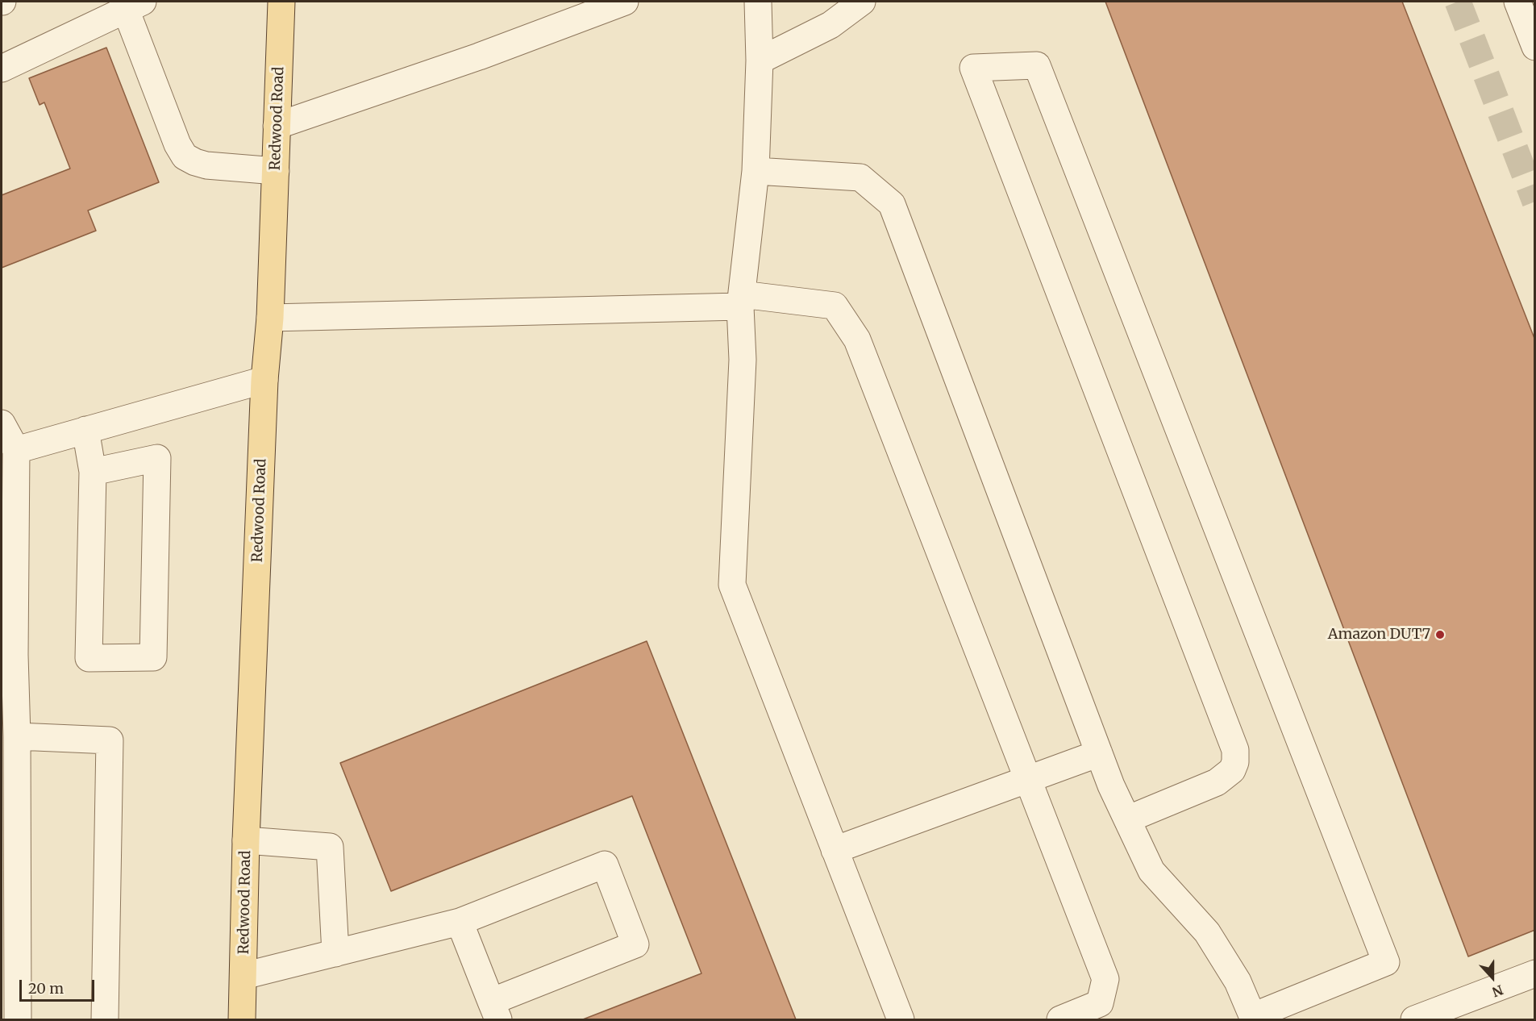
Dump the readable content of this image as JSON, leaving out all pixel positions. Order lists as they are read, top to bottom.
{
  "streets": {
    "main road": ["Redwood Road"]
  },
  "places": ["Amazon DUT7"],
  "scale_bar": "20 m",
  "north": "bottom"
}
